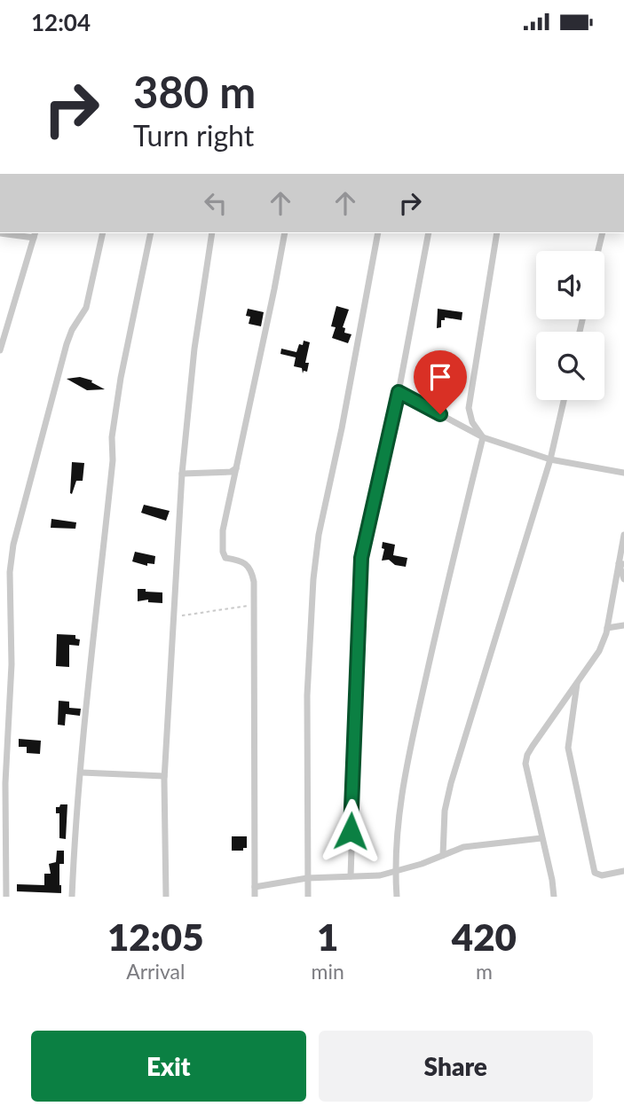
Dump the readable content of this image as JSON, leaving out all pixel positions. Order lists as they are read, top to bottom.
{
  "page": {
    "status": "12:04",
    "turn": ["380 m", "Turn right"],
    "eta": [
      "12:05",
      "Arrival",
      "1",
      "min",
      "420",
      "m"
    ],
    "buttons": ["Exit", "Share"]
  }
}
